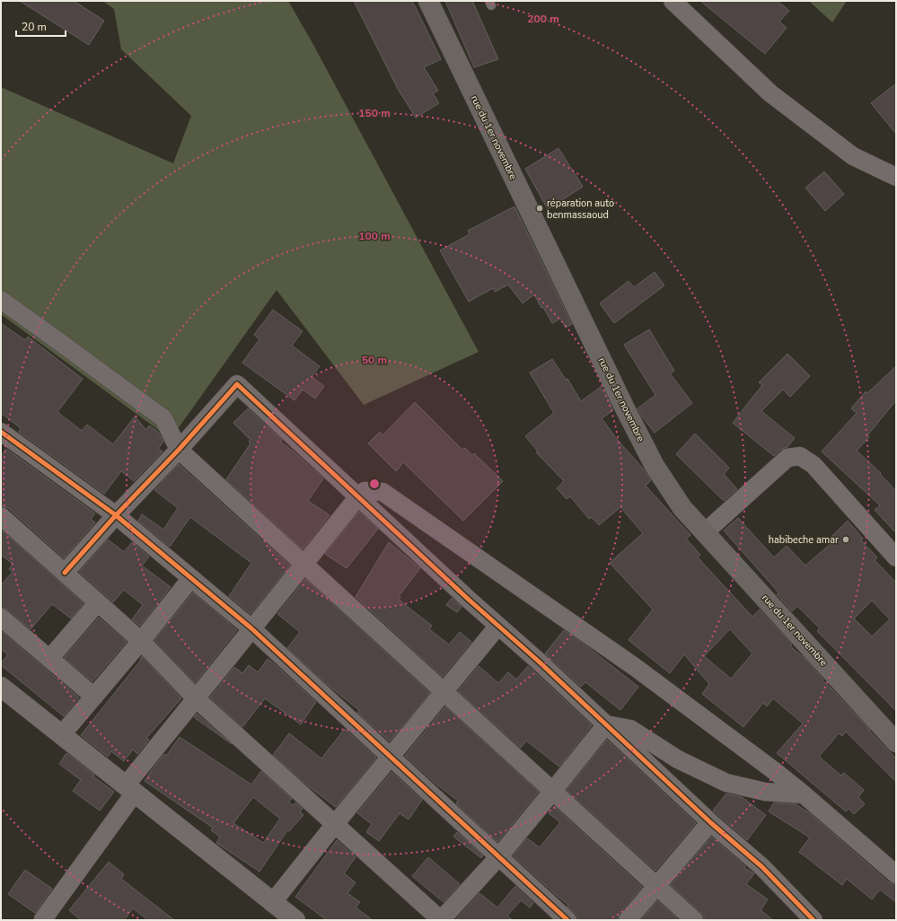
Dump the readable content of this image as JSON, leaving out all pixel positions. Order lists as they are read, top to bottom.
{
  "streets": {
    "main road": ["rue du 1er novembre"]
  },
  "places": ["réparation auto benmassaoud", "habibeche amar"],
  "scale_bar": "20 m",
  "rings": [
    "200 m",
    "150 m",
    "100 m",
    "50 m"
  ]
}
